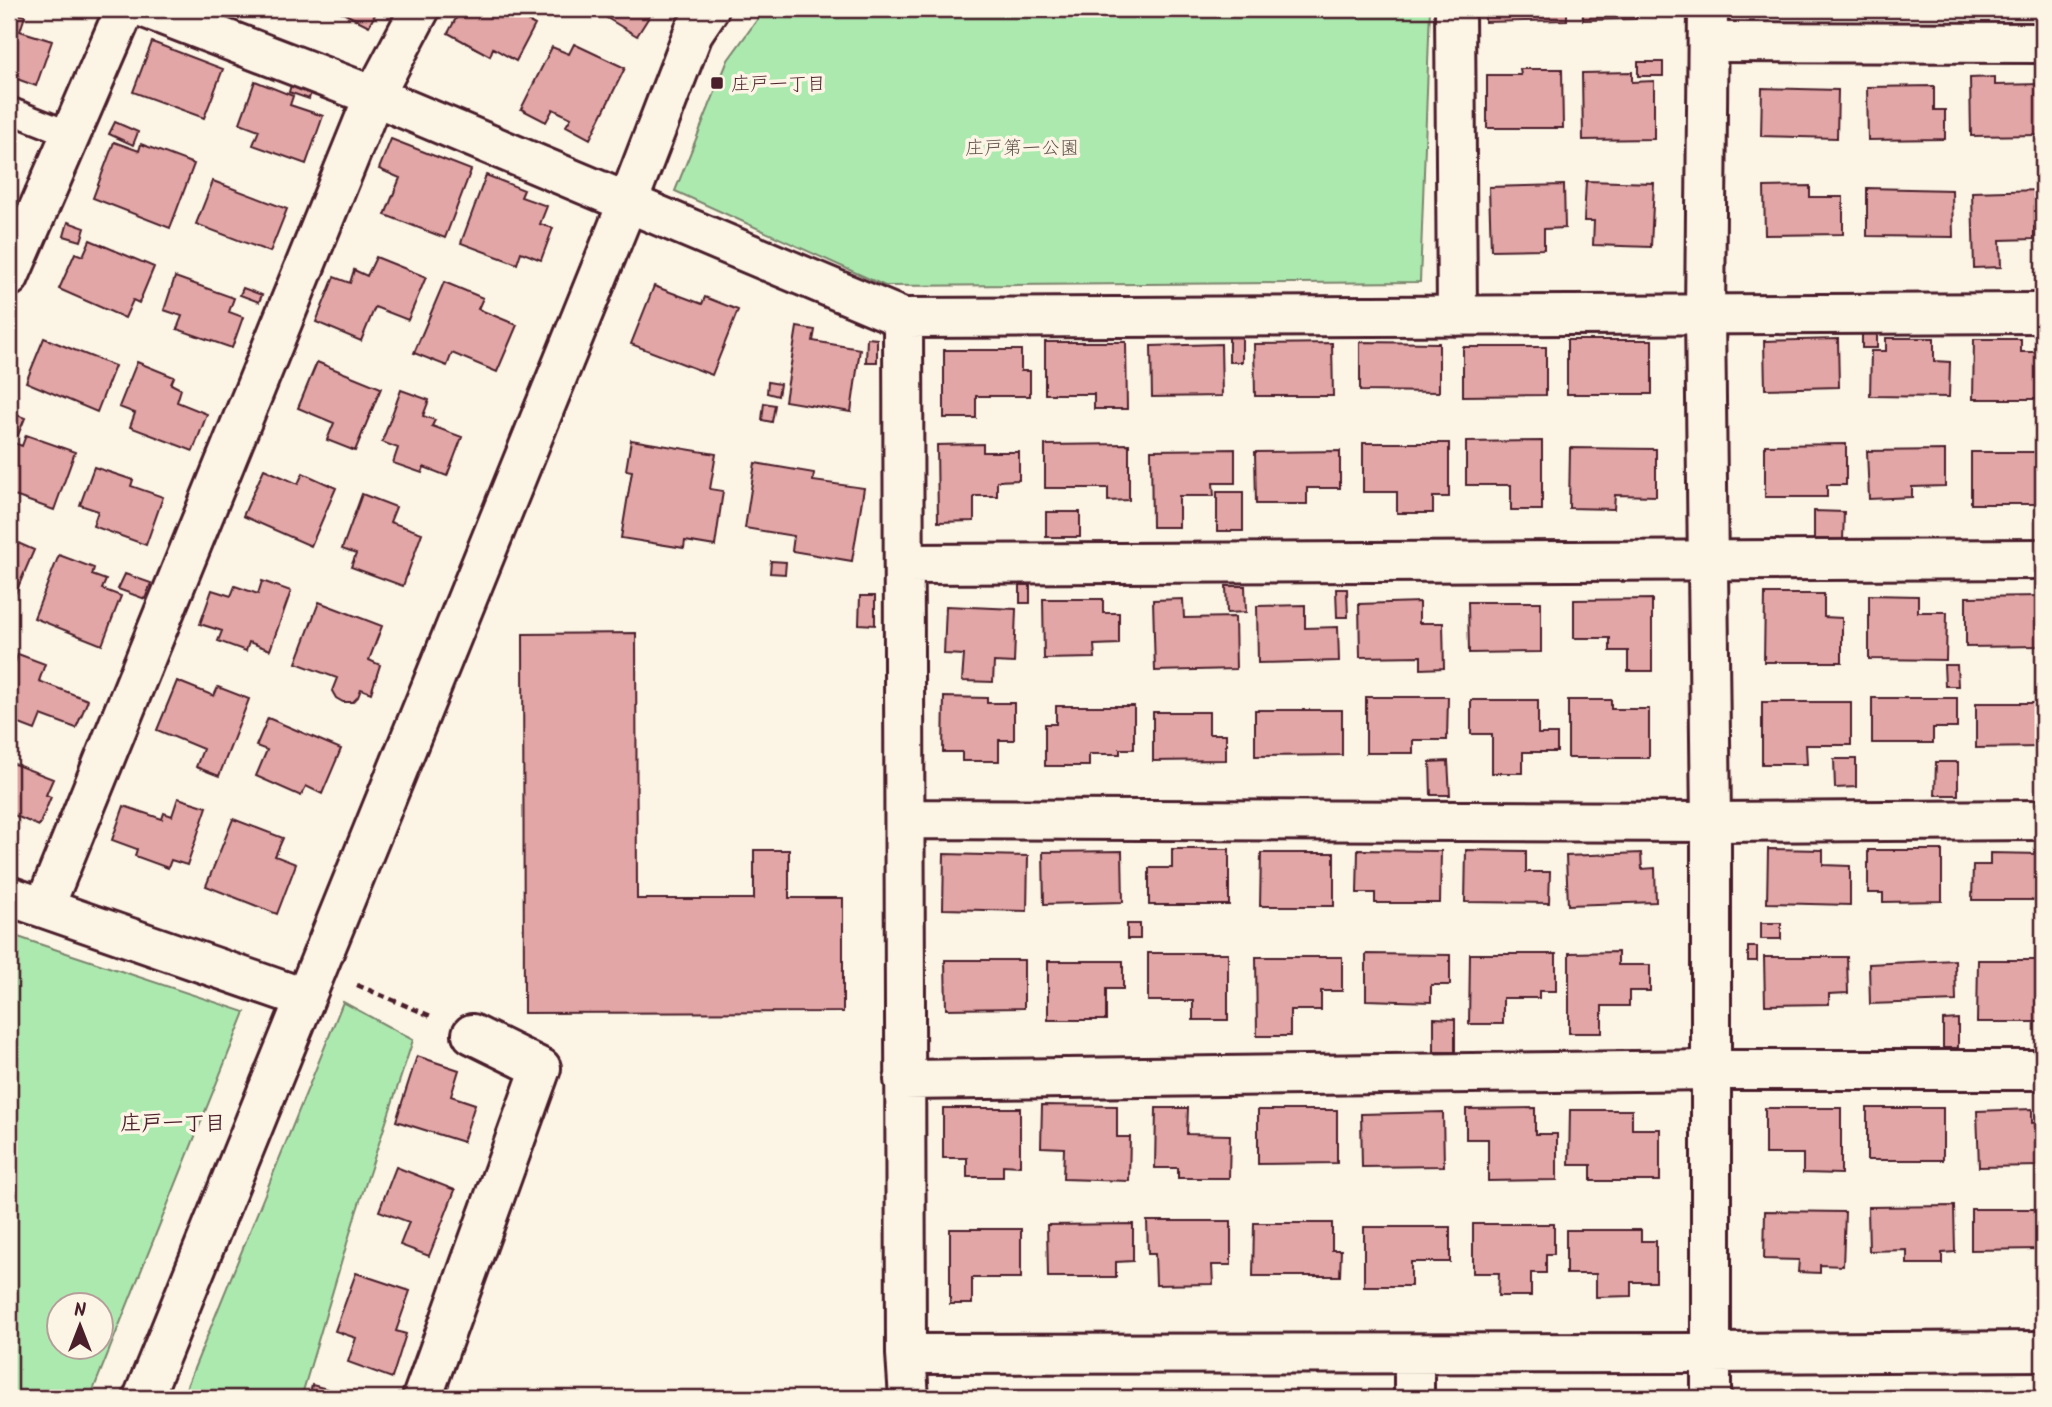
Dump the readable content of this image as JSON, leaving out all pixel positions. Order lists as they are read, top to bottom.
{
  "districts": ["庄戸一丁目"],
  "parks": ["庄戸第一公園"],
  "places": {
    "transit": ["庄戸一丁目"]
  },
  "north": "top"
}
